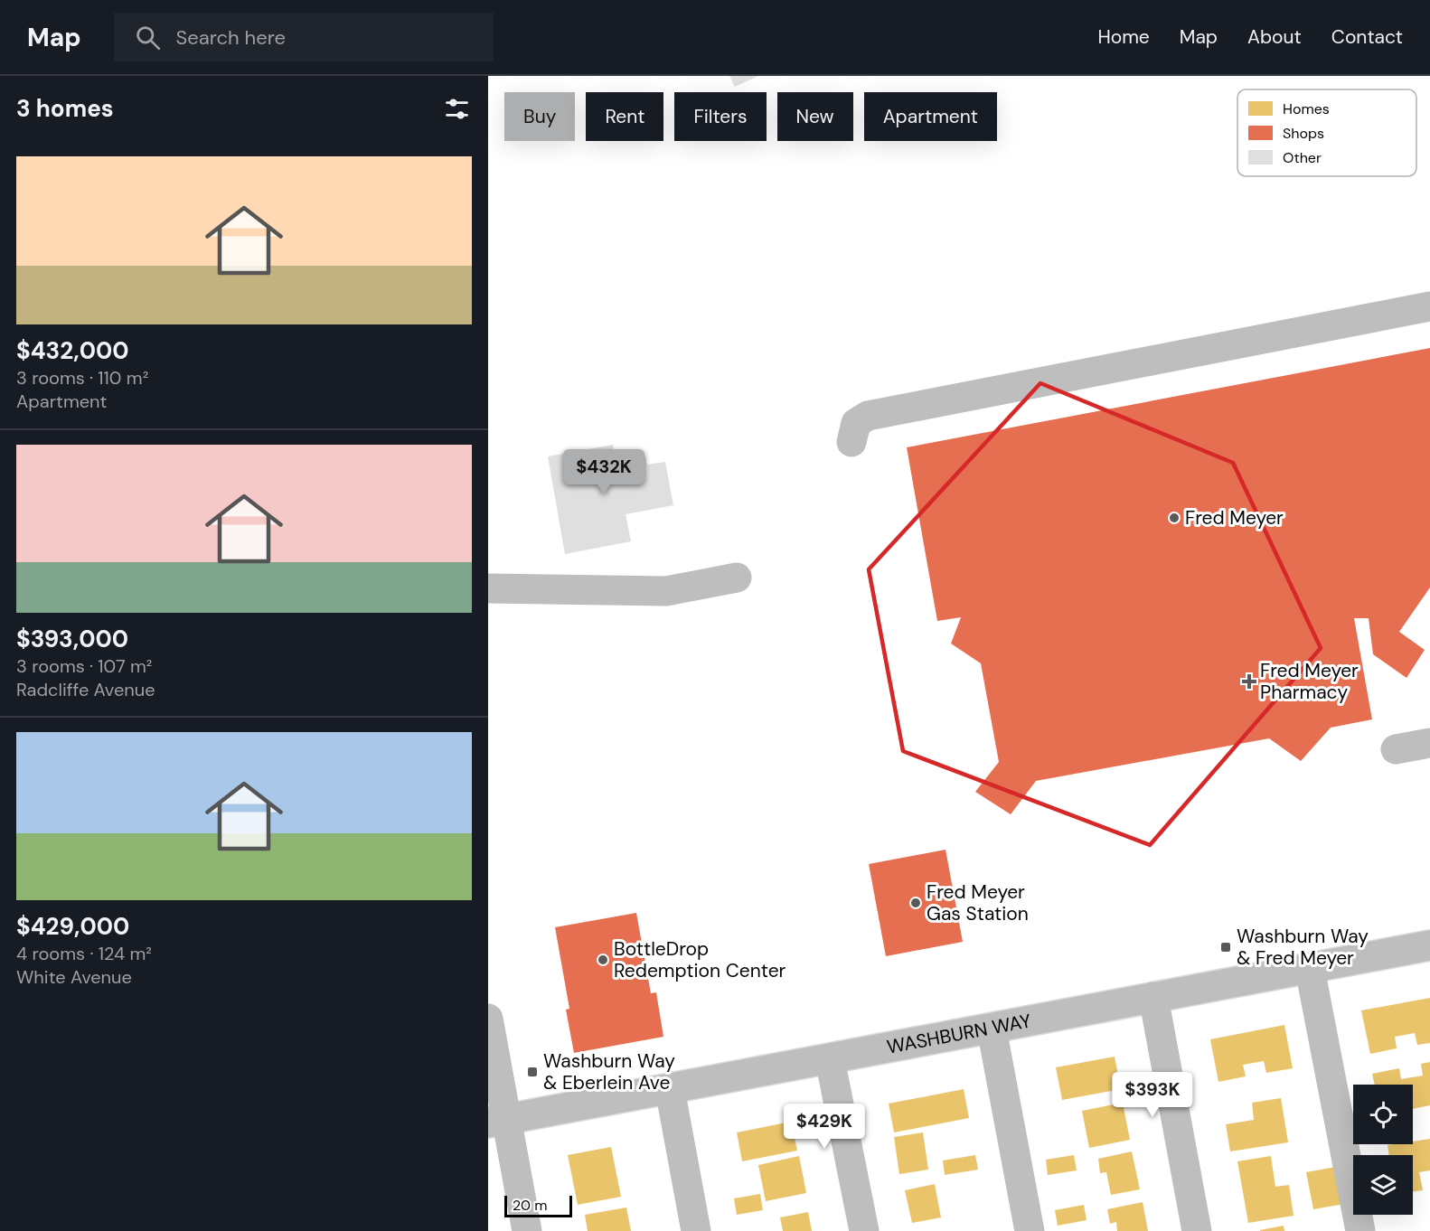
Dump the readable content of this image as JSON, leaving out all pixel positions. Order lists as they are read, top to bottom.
{
  "streets": {
    "main road": ["WASHBURN WAY"]
  },
  "places": {
    "other": ["Fred Meyer", "Fred Meyer Gas Station", "BottleDrop Redemption Center"],
    "health": ["Fred Meyer Pharmacy"],
    "transit": ["Washburn Way & Fred Meyer", "Washburn Way & Eberlein Ave"]
  },
  "legend": ["Homes", "Shops", "Other"],
  "scale_bar": "20 m",
  "page": {
    "header": "Map",
    "search": "Search here",
    "nav": [
      "Home",
      "Map",
      "About",
      "Contact"
    ],
    "heading": "3 homes",
    "chip": [
      "Buy",
      "Rent",
      "Filters",
      "New",
      "Apartment"
    ],
    "list": [
      {
        "name": "$432,000",
        "note": "3 rooms · 110 m² · Apartment"
      },
      {
        "name": "$393,000",
        "note": "3 rooms · 107 m² · Radcliffe Avenue"
      },
      {
        "name": "$429,000",
        "note": "4 rooms · 124 m² · White Avenue"
      }
    ],
    "price": ["$432K", "$393K", "$429K"],
    "scale": "20 m"
  }
}
